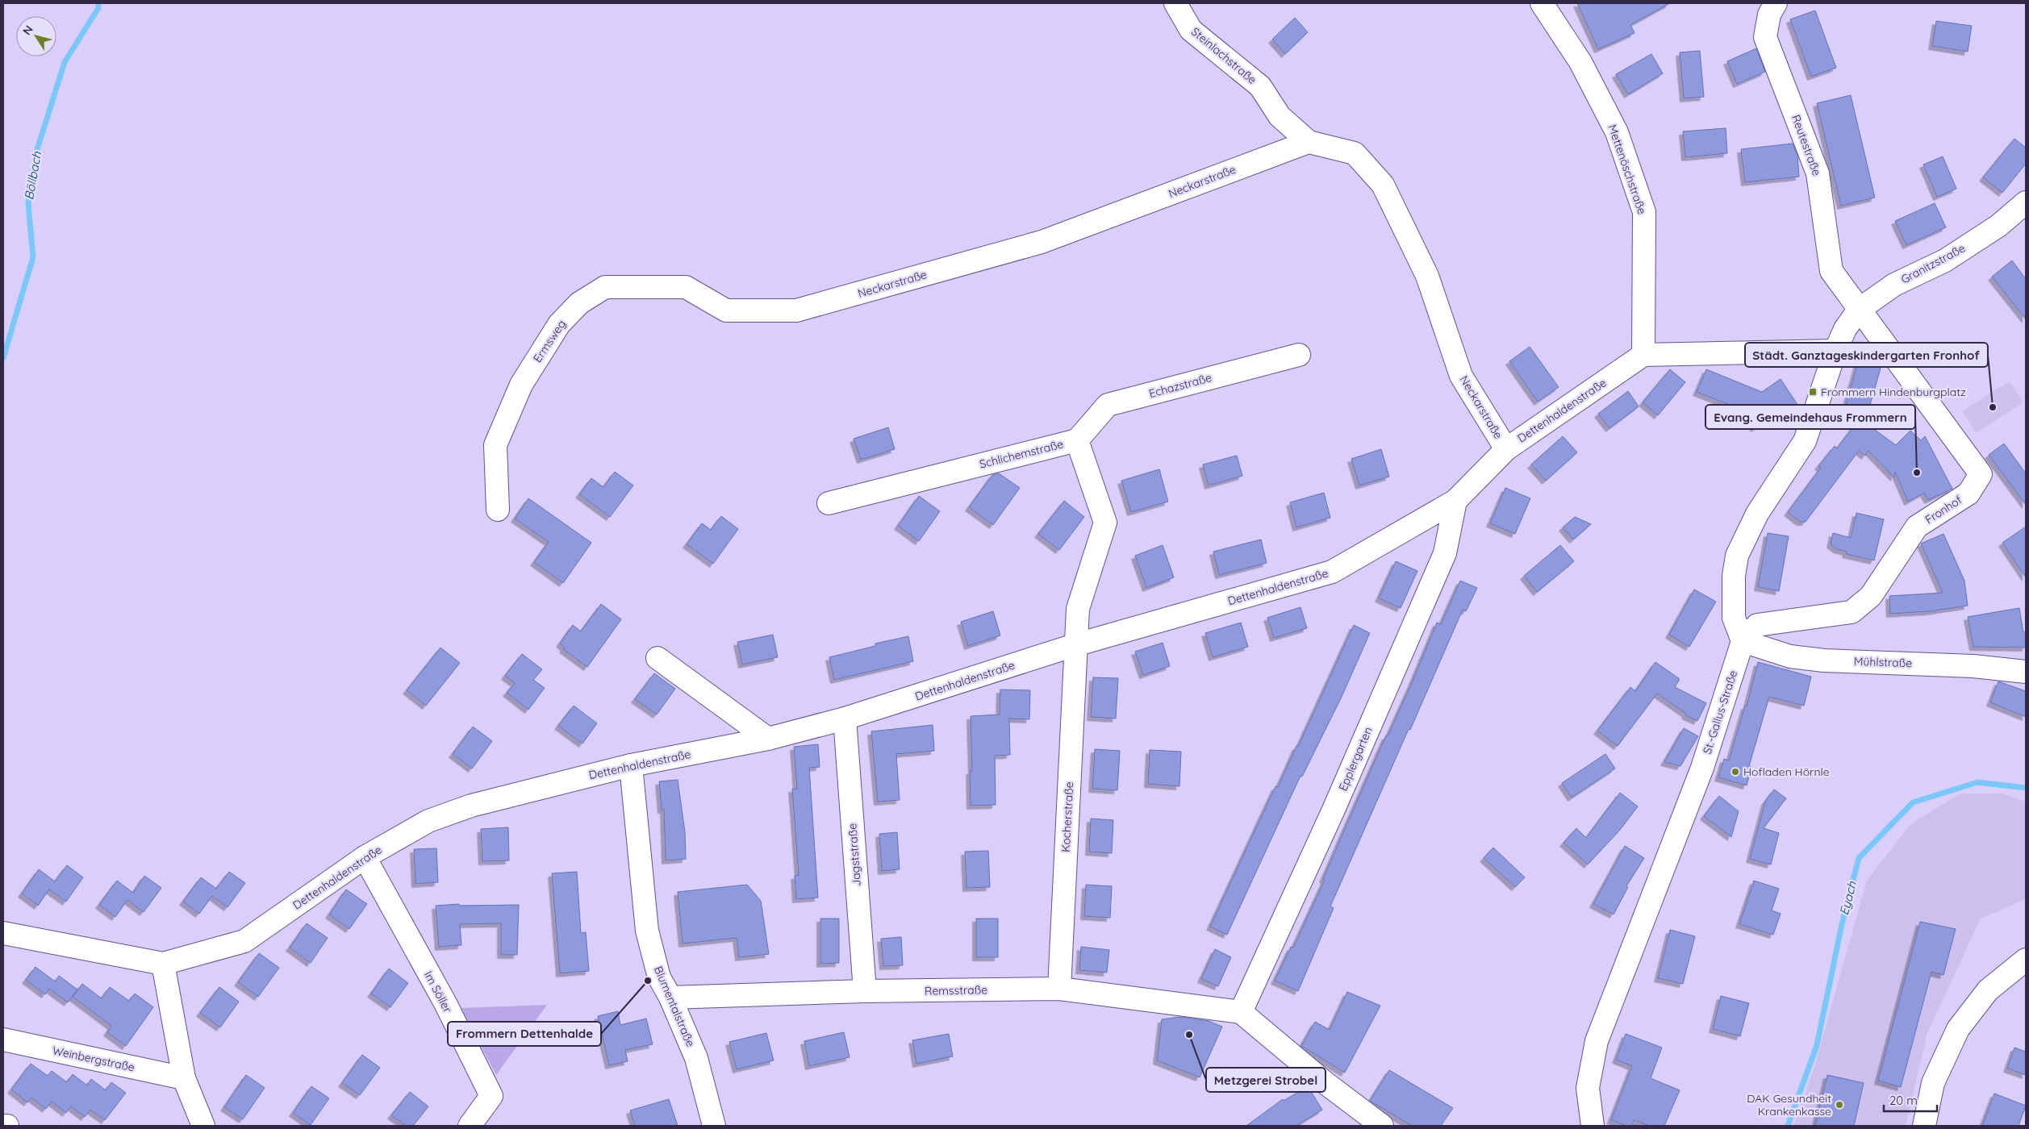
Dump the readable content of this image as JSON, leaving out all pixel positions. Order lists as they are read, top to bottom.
{
  "streets": {
    "street": [
      "Steinlachstraße",
      "Reutestraße",
      "Mettenöschstraße",
      "Neckarstraße",
      "Granitzstraße",
      "Ermsweg",
      "Echazstraße",
      "Dettenhaldenstraße",
      "Schlichemstraße",
      "Fronhof",
      "Mühlstraße",
      "St.-Gallus-Straße",
      "Epplergarten",
      "Kocherstraße",
      "Jagststraße",
      "Remsstraße",
      "Im Söller",
      "Blumentalstraße",
      "Weinbergstraße"
    ]
  },
  "crossings": [
    ["Steinlachstraße", "Neckarstraße"],
    ["Reutestraße", "Granitzstraße"],
    ["Reutestraße", "Fronhof"],
    ["Mettenöschstraße", "Dettenhaldenstraße"],
    ["Neckarstraße", "Ermsweg"],
    ["Neckarstraße", "Dettenhaldenstraße"],
    ["Granitzstraße", "Fronhof"],
    ["Echazstraße", "Schlichemstraße"],
    ["Dettenhaldenstraße", "Schlichemstraße"],
    ["Dettenhaldenstraße", "Epplergarten"],
    ["Dettenhaldenstraße", "Kocherstraße"],
    ["Dettenhaldenstraße", "Jagststraße"],
    ["Dettenhaldenstraße", "Im Söller"],
    ["Dettenhaldenstraße", "Blumentalstraße"],
    ["Schlichemstraße", "Kocherstraße"],
    ["Fronhof", "Mühlstraße"],
    ["Fronhof", "St.-Gallus-Straße"],
    ["Mühlstraße", "St.-Gallus-Straße"],
    ["Epplergarten", "Remsstraße"],
    ["Kocherstraße", "Remsstraße"],
    ["Jagststraße", "Remsstraße"],
    ["Remsstraße", "Blumentalstraße"]
  ],
  "water": ["Böllbach", "Eyach"],
  "places": {
    "transit": ["Frommern Hindenburgplatz"],
    "other": [
      "Städt. Ganztageskindergarten Fronhof",
      "Evang. Gemeindehaus Frommern",
      "Hofladen Hörnle",
      "Frommern Dettenhalde",
      "Metzgerei Strobel",
      "DAK Gesundheit Krankenkasse"
    ]
  },
  "scale_bar": "20 m",
  "north": "top left"
}
